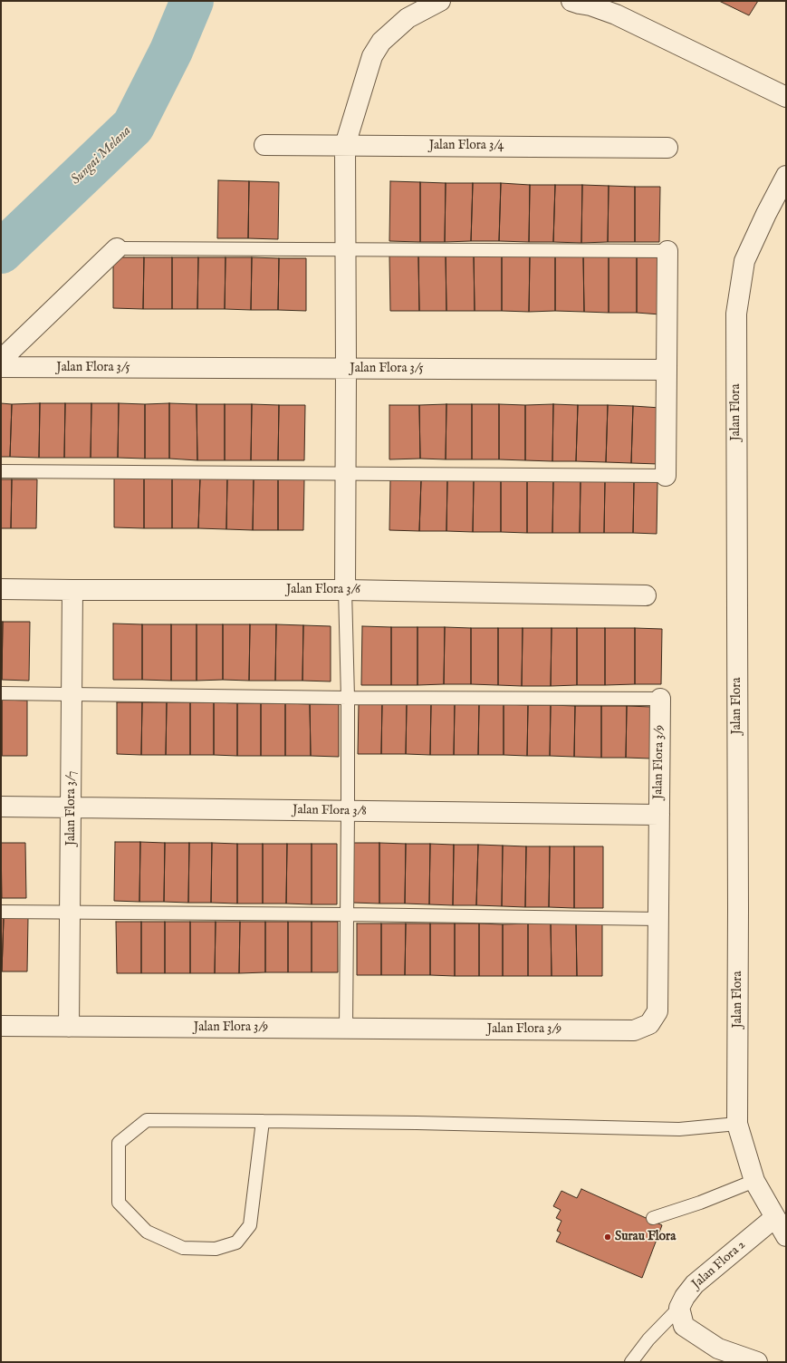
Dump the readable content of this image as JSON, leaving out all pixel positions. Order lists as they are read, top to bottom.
{
  "streets": {
    "street": [
      "Jalan Flora 3/4",
      "Jalan Flora 3/5",
      "Jalan Flora",
      "Jalan Flora 3/6",
      "Jalan Flora 3/9",
      "Jalan Flora 3/7",
      "Jalan Flora 3/8",
      "Jalan Flora 2"
    ]
  },
  "crossings": [
    ["Jalan Flora", "Jalan Flora 2"],
    ["Jalan Flora 3/6", "Jalan Flora 3/7"],
    ["Jalan Flora 3/9", "Jalan Flora 3/7"],
    ["Jalan Flora 3/9", "Jalan Flora 3/8"],
    ["Jalan Flora 3/7", "Jalan Flora 3/8"]
  ],
  "water": ["Sungai Melana"],
  "places": ["Surau Flora"]
}
